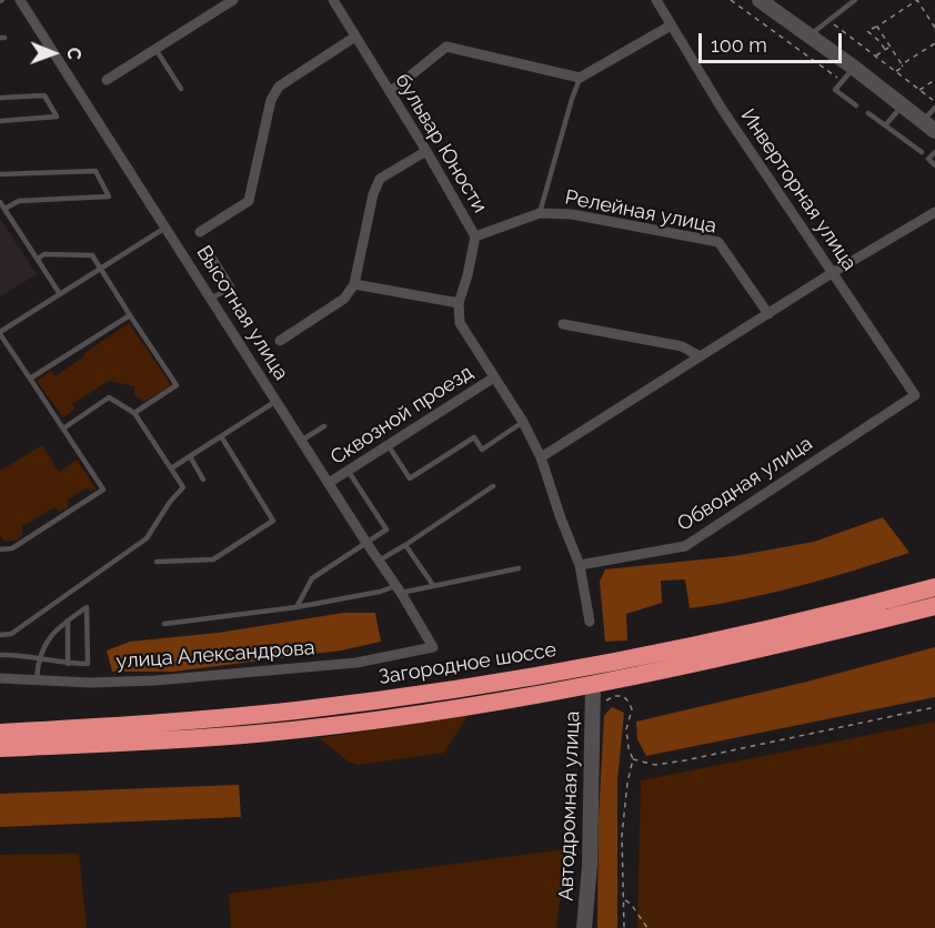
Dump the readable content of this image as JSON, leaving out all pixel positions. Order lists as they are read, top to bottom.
{
  "streets": {
    "highway": ["Загородное шоссе"],
    "street": [
      "бульвар Юности",
      "Инверторная улица",
      "Релейная улица",
      "Высотная улица",
      "Сквозной проезд",
      "Обводная улица",
      "улица Александрова",
      "Автодромная улица"
    ]
  },
  "crossings": [
    ["бульвар Юности", "Релейная улица"],
    ["Инверторная улица", "Обводная улица"],
    ["Высотная улица", "Сквозной проезд"],
    ["Высотная улица", "улица Александрова"],
    ["Загородное шоссе", "Автодромная улица"]
  ],
  "scale_bar": "100 m",
  "north": "right"
}
